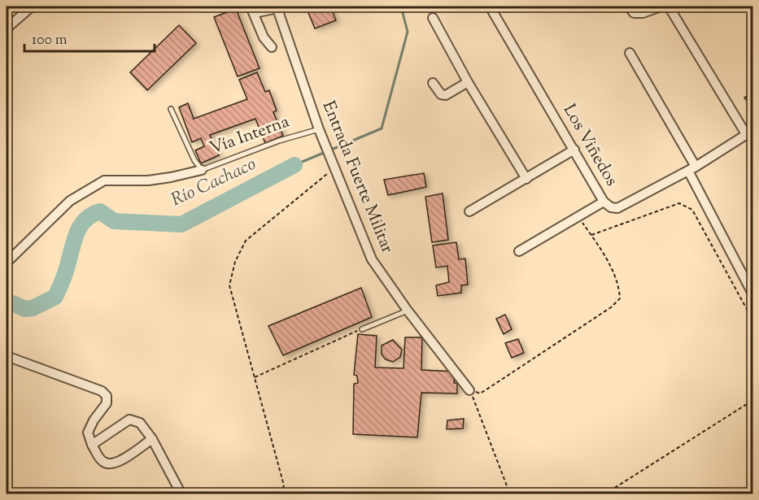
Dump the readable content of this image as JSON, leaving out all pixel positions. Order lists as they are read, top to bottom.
{
  "streets": {
    "street": ["Los Viñedos", "Entrada Fuerte Militar"],
    "lane": ["Vía Interna"]
  },
  "crossings": [
    ["Vía Interna", "Entrada Fuerte Militar"]
  ],
  "water": ["Río Cachaco"],
  "scale_bar": "100 m"
}
